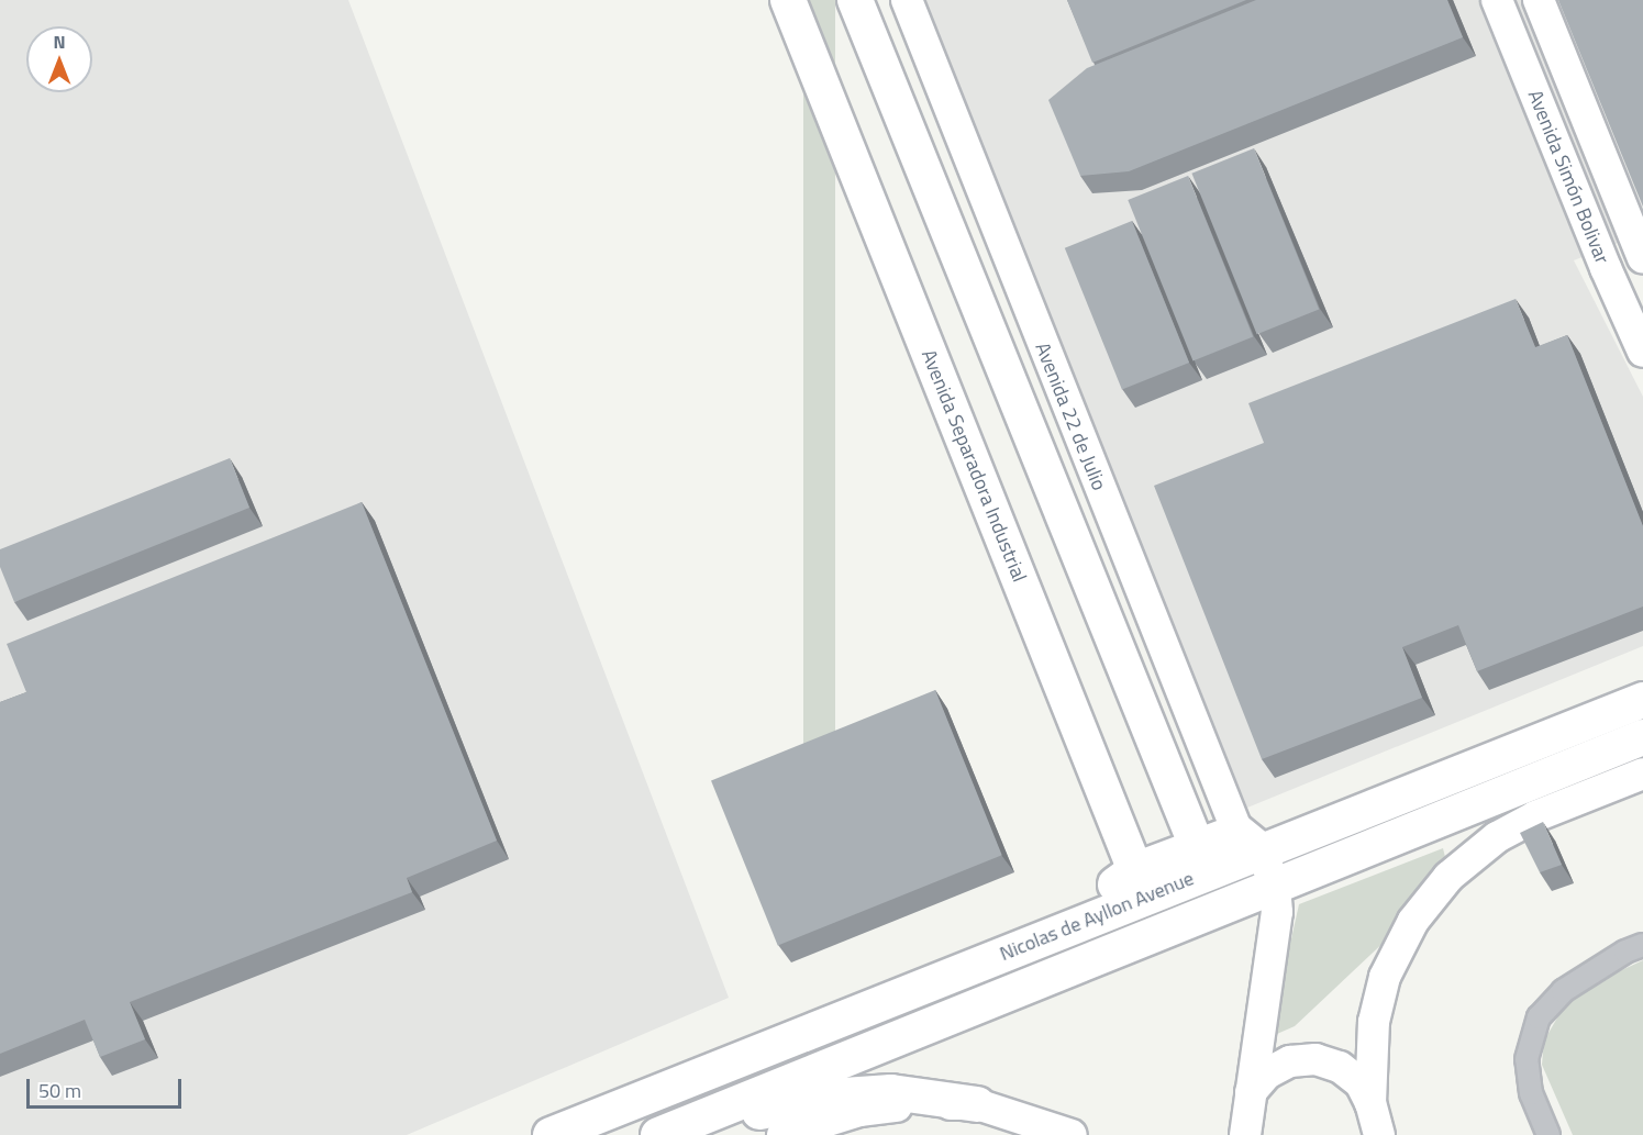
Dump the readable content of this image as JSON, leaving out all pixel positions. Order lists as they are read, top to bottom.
{
  "streets": {
    "main road": ["Avenida Separadora Industrial", "Nicolas de Ayllon Avenue"],
    "street": ["Avenida Simón Bolivar", "Avenida 22 de Julio"]
  },
  "crossings": [
    ["Avenida 22 de Julio", "Nicolas de Ayllon Avenue"]
  ],
  "scale_bar": "50 m",
  "north": "top"
}
